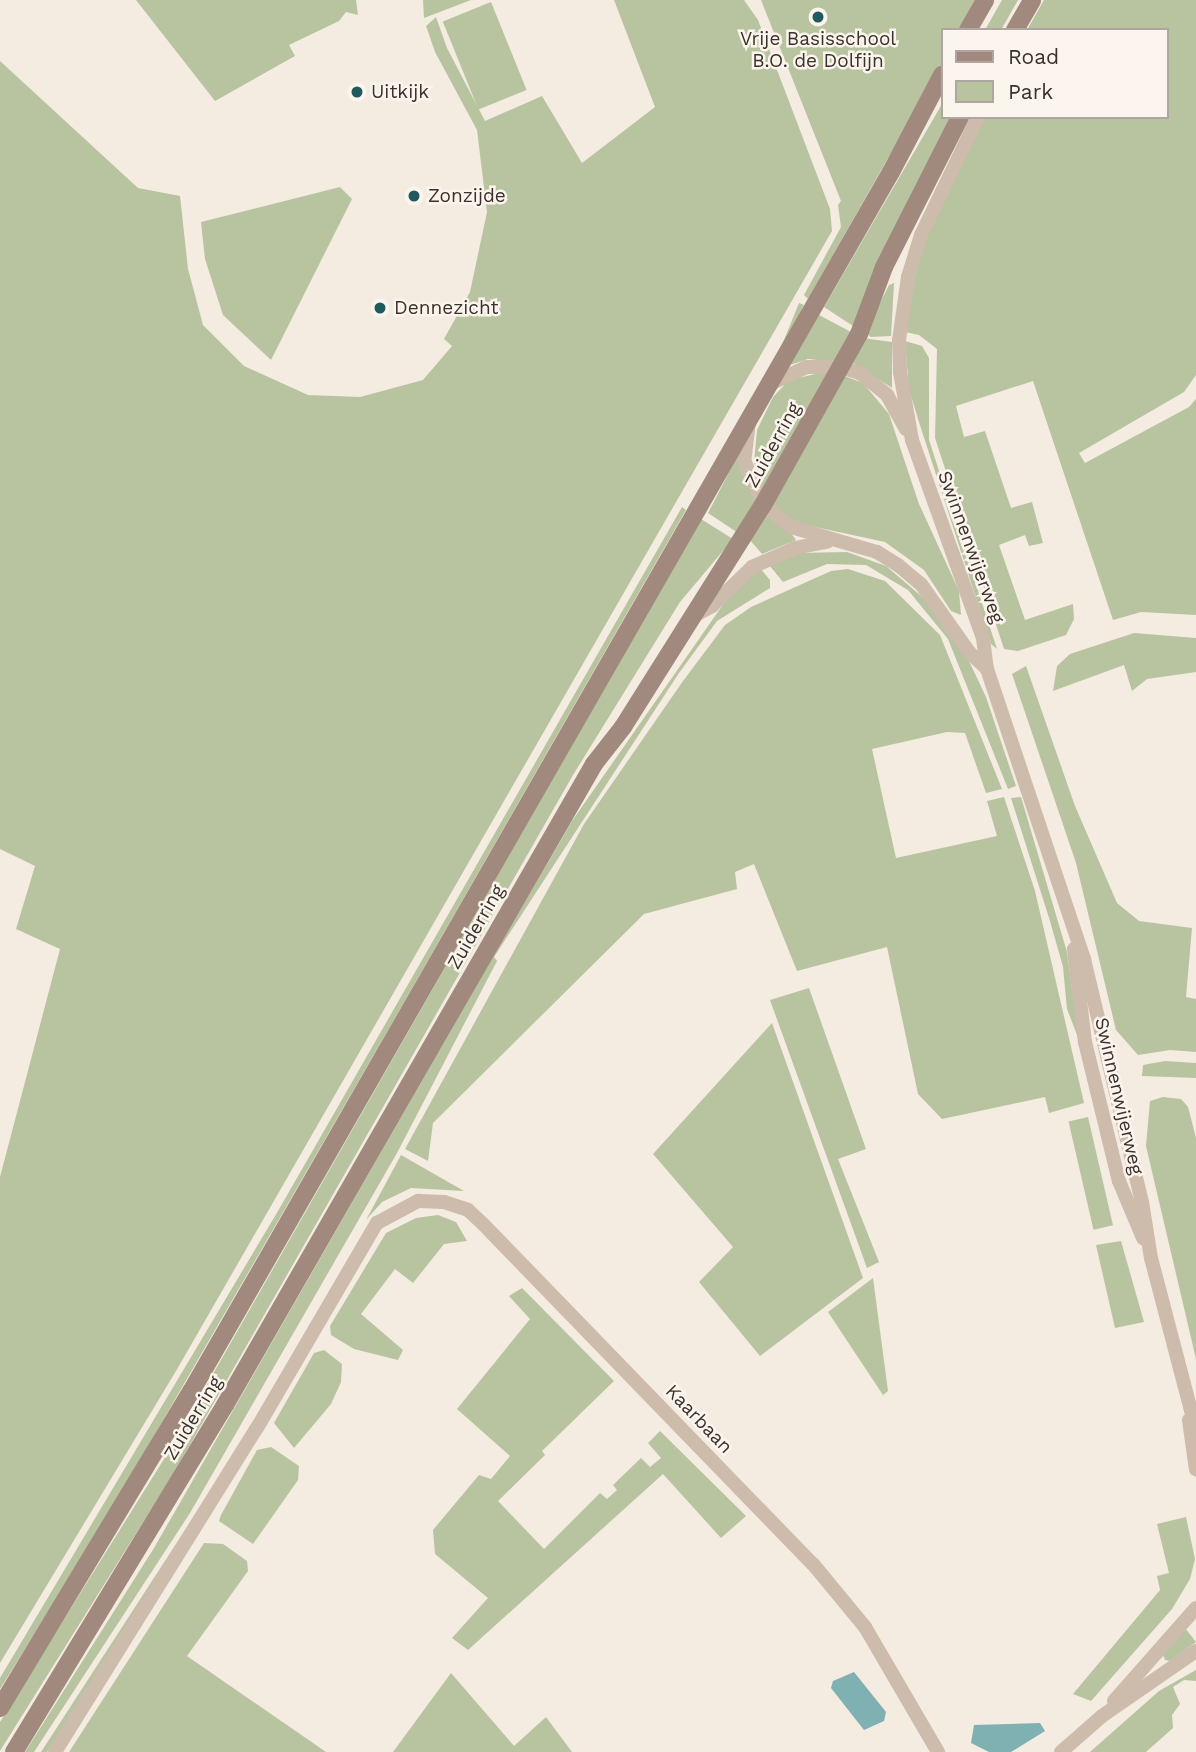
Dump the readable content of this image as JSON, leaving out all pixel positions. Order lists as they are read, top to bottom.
{
  "streets": {
    "main road": ["Zuiderring"],
    "street": ["Swinnenwijerweg", "Kaarbaan"]
  },
  "crossings": [
    ["Zuiderring", "Swinnenwijerweg"]
  ],
  "places": [
    "Vrije Basisschool B.O. de Dolfijn",
    "Uitkijk",
    "Zonzijde",
    "Dennezicht"
  ],
  "legend": ["Road", "Park"]
}
